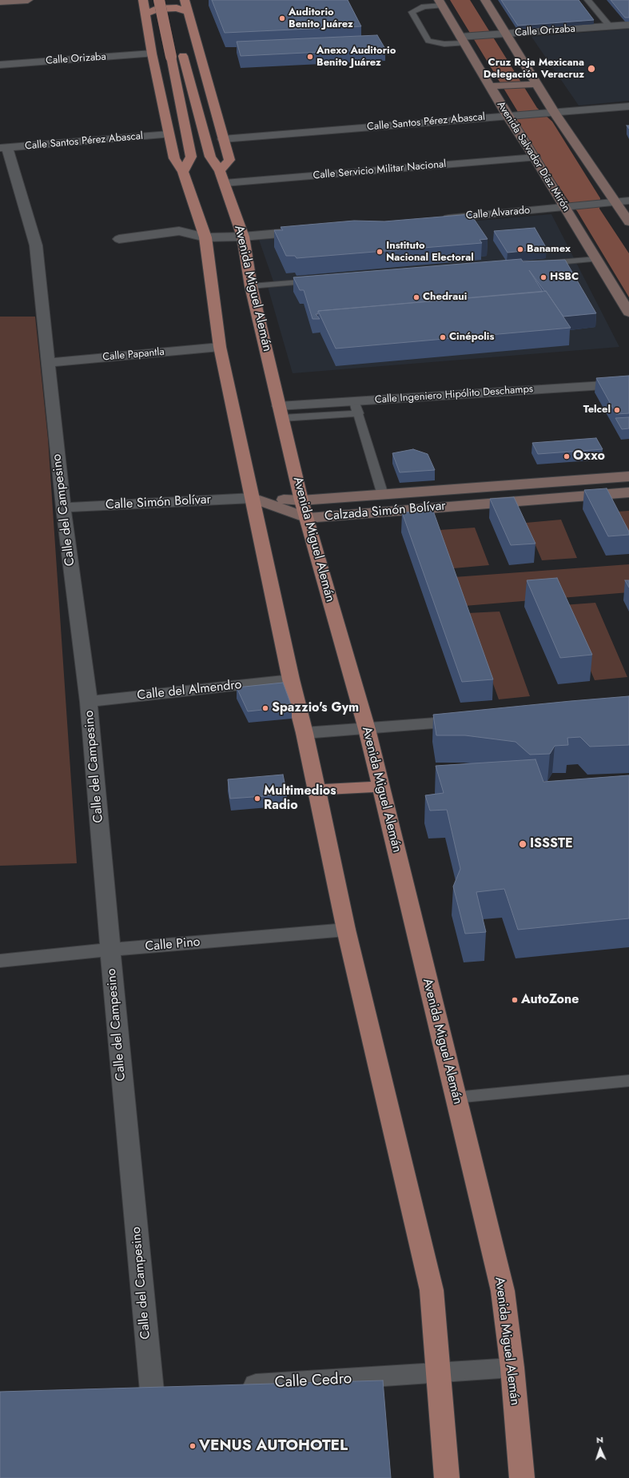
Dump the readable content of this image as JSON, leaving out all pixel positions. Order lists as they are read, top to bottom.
{
  "streets": {
    "main road": ["Avenida Salvador Díaz Mirón", "Avenida Miguel Alemán", "Calzada Simón Bolívar"],
    "street": [
      "Calle Orizaba",
      "Calle Santos Pérez Abascal",
      "Calle Servicio Militar Nacional",
      "Calle Alvarado",
      "Calle Papantla",
      "Calle Ingeniero Hipólito Deschamps",
      "Calle Simón Bolívar",
      "Calle del Campesino",
      "Calle del Almendro",
      "Calle Pino",
      "Calle Cedro"
    ]
  },
  "crossings": [
    ["Calle Orizaba", "Avenida Salvador Díaz Mirón"],
    ["Calle Santos Pérez Abascal", "Avenida Salvador Díaz Mirón"],
    ["Calle Santos Pérez Abascal", "Calle del Campesino"],
    ["Avenida Salvador Díaz Mirón", "Calle Servicio Militar Nacional"],
    ["Avenida Salvador Díaz Mirón", "Calle Alvarado"],
    ["Calle Servicio Militar Nacional", "Avenida Miguel Alemán"],
    ["Avenida Miguel Alemán", "Calle Ingeniero Hipólito Deschamps"],
    ["Avenida Miguel Alemán", "Calzada Simón Bolívar"],
    ["Avenida Miguel Alemán", "Calle Cedro"],
    ["Calle Papantla", "Calle del Campesino"],
    ["Calle Simón Bolívar", "Calle del Campesino"],
    ["Calle Simón Bolívar", "Calzada Simón Bolívar"],
    ["Calle del Campesino", "Calle del Almendro"],
    ["Calle del Campesino", "Calle Pino"]
  ],
  "places": [
    "Auditorio Benito Juárez",
    "Anexo Auditorio Benito Juárez",
    "Cruz Roja Mexicana Delegación Veracruz",
    "Banamex",
    "Instituto Nacional Electoral",
    "HSBC",
    "Chedraui",
    "Cinépolis",
    "Telcel",
    "Oxxo",
    "Spazzio's Gym",
    "Multimedios Radio",
    "ISSSTE",
    "AutoZone",
    "VENUS AUTOHOTEL"
  ],
  "north": "top"
}
